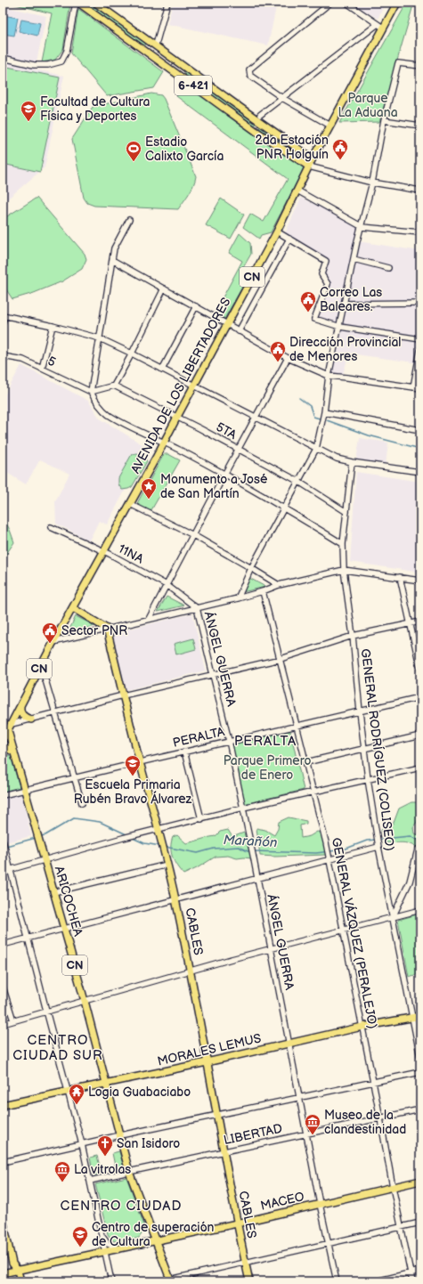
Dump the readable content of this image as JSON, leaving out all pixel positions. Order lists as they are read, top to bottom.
{
  "streets": {
    "main road": [
      "6-421",
      "CN",
      "AVENIDA DE LOS LIBERTADORES",
      "ARICOCHEA",
      "CABLES",
      "MORALES LEMUS",
      "MACEO"
    ],
    "street": [
      "5",
      "5TA",
      "11NA",
      "ÁNGEL GUERRA",
      "PERALTA",
      "GENERAL RODRÍGUEZ (COLISEO)",
      "GENERAL VÁZQUEZ (PERALEJO)",
      "LIBERTAD"
    ]
  },
  "crossings": [
    ["6-421", "AVENIDA DE LOS LIBERTADORES"],
    ["AVENIDA DE LOS LIBERTADORES", "5TA"],
    ["AVENIDA DE LOS LIBERTADORES", "11NA"],
    ["AVENIDA DE LOS LIBERTADORES", "ARICOCHEA"],
    ["5TA", "GENERAL RODRÍGUEZ (COLISEO)"],
    ["11NA", "ÁNGEL GUERRA"],
    ["ÁNGEL GUERRA", "PERALTA"],
    ["ÁNGEL GUERRA", "MORALES LEMUS"],
    ["ÁNGEL GUERRA", "LIBERTAD"],
    ["ÁNGEL GUERRA", "MACEO"],
    ["PERALTA", "GENERAL RODRÍGUEZ (COLISEO)"],
    ["PERALTA", "ARICOCHEA"],
    ["PERALTA", "CABLES"],
    ["PERALTA", "GENERAL VÁZQUEZ (PERALEJO)"],
    ["GENERAL RODRÍGUEZ (COLISEO)", "MORALES LEMUS"],
    ["ARICOCHEA", "MORALES LEMUS"],
    ["ARICOCHEA", "LIBERTAD"],
    ["ARICOCHEA", "MACEO"],
    ["CABLES", "MORALES LEMUS"],
    ["CABLES", "LIBERTAD"],
    ["CABLES", "MACEO"],
    ["GENERAL VÁZQUEZ (PERALEJO)", "MORALES LEMUS"],
    ["GENERAL VÁZQUEZ (PERALEJO)", "LIBERTAD"],
    ["GENERAL VÁZQUEZ (PERALEJO)", "MACEO"]
  ],
  "districts": ["PERALTA", "CENTRO CIUDAD SUR", "CENTRO CIUDAD"],
  "water": ["Marañón"],
  "parks": ["Parque La Aduana", "Parque Primero de Enero"],
  "places": {
    "school or university": ["Facultad de Cultura Física y Deportes", "Escuela Primaria Rubén Bravo Álvarez", "Centro de superación de Cultura"],
    "public building": [
      "2da Estación PNR Holguín",
      "Correo Las Baleares.",
      "Dirección Provincial de Menores",
      "Sector PNR"
    ],
    "sports": ["Estadio Calixto García"],
    "place": ["Monumento a José de San Martín"],
    "temple": ["Logia Guabaciabo"],
    "museum": ["Museo de la clandestinidad", "La vitrolas"],
    "church": ["San Isidoro"]
  }
}
